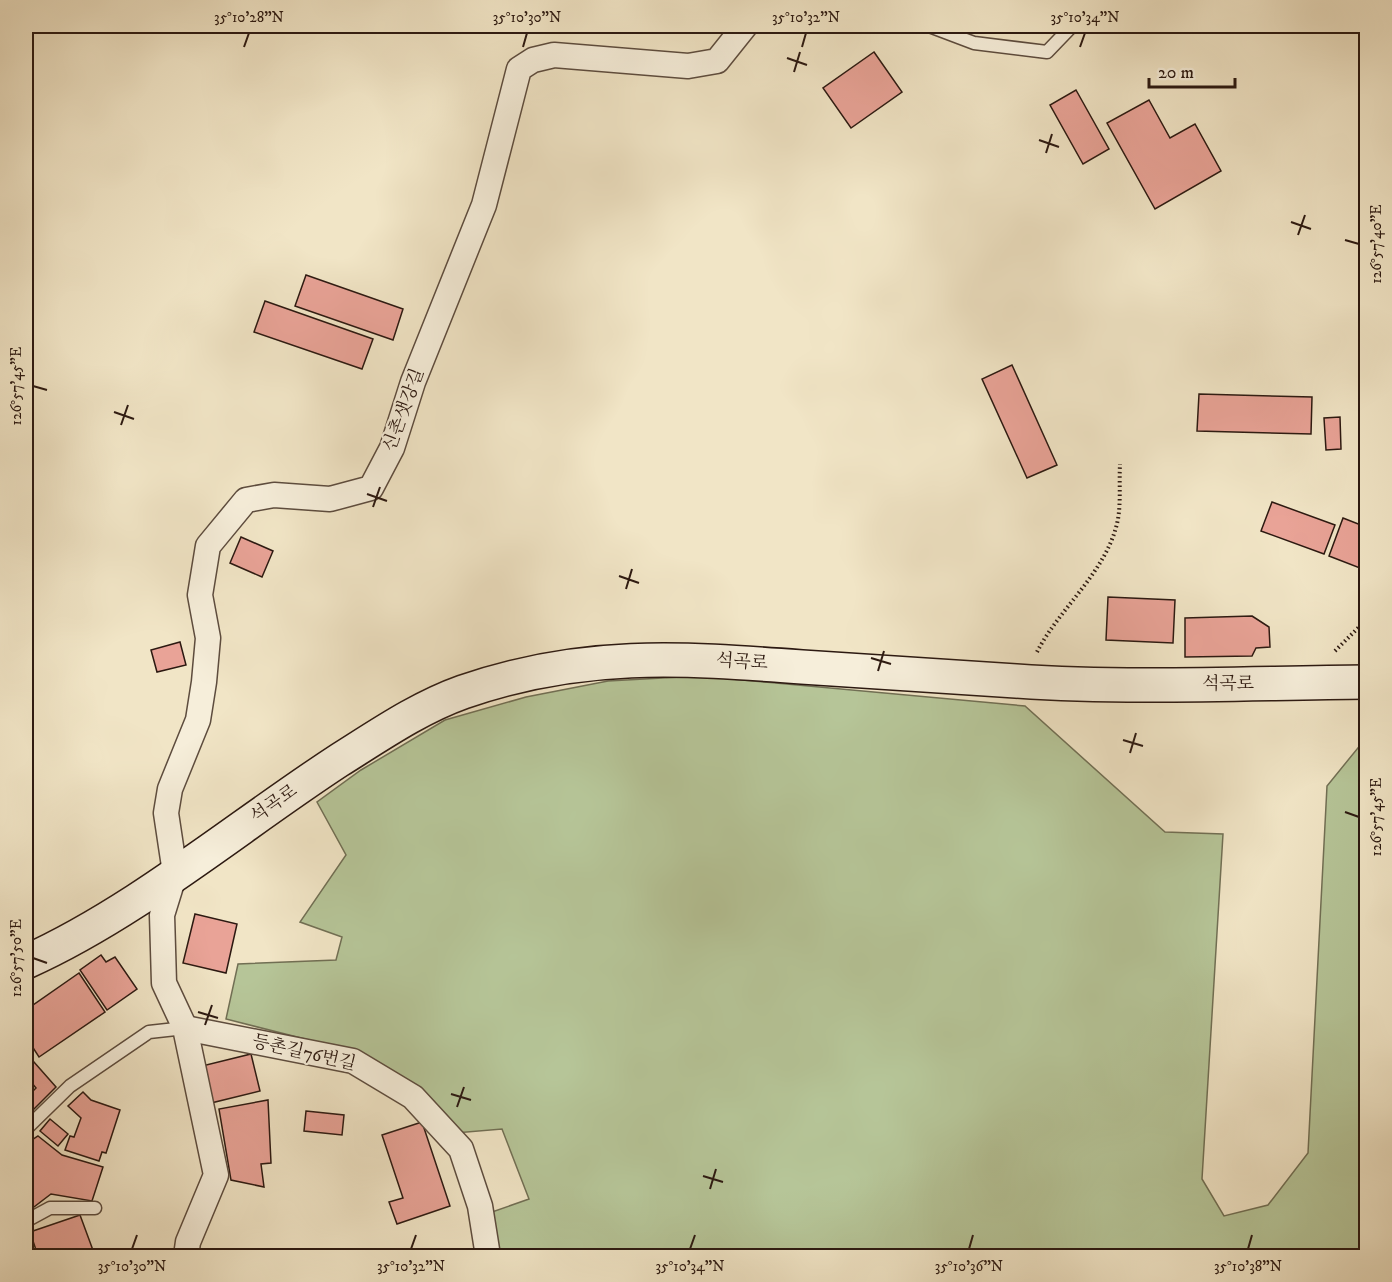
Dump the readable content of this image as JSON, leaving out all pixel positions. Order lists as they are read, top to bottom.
{
  "streets": {
    "street": ["신촌샛강길", "석곡로", "등촌길76번길"]
  },
  "crossings": [
    ["신촌샛강길", "석곡로"]
  ],
  "scale_bar": "20 m",
  "coordinates": [
    "35°10'28\"N",
    "35°10'30\"N",
    "35°10'32\"N",
    "35°10'34\"N",
    "126°57'40\"E",
    "126°57'45\"E",
    "126°57'50\"E",
    "35°10'36\"N",
    "35°10'38\"N"
  ]
}
